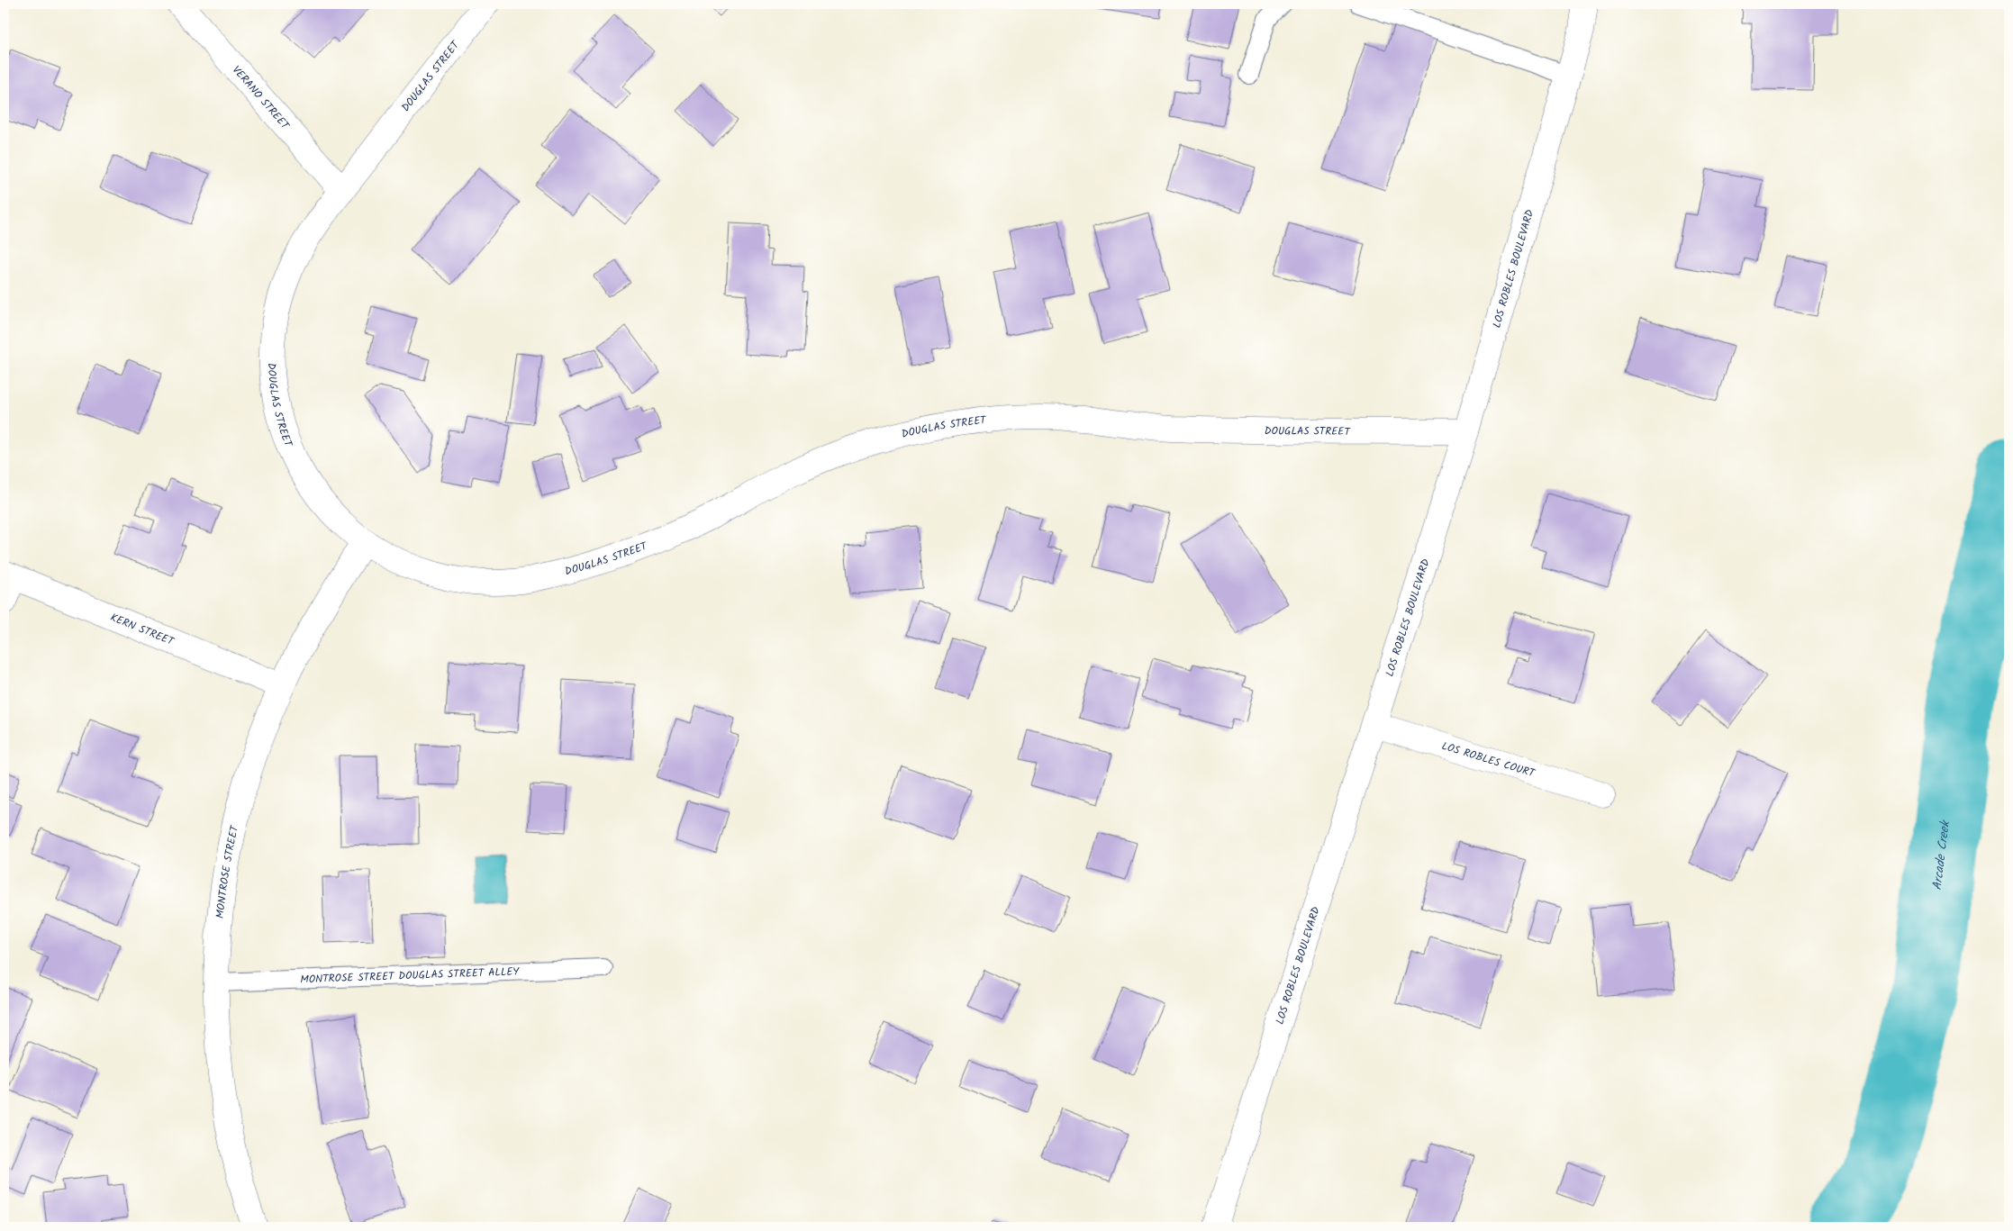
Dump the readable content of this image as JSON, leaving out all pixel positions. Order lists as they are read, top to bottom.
{
  "streets": {
    "street": [
      "DOUGLAS STREET",
      "VERANO STREET",
      "LOS ROBLES BOULEVARD",
      "KERN STREET",
      "LOS ROBLES COURT",
      "MONTROSE STREET"
    ],
    "lane": ["MONTROSE STREET DOUGLAS STREET ALLEY"]
  },
  "crossings": [
    ["DOUGLAS STREET", "VERANO STREET"],
    ["DOUGLAS STREET", "LOS ROBLES BOULEVARD"],
    ["DOUGLAS STREET", "MONTROSE STREET"],
    ["LOS ROBLES BOULEVARD", "LOS ROBLES COURT"],
    ["KERN STREET", "MONTROSE STREET"],
    ["MONTROSE STREET", "MONTROSE STREET DOUGLAS STREET ALLEY"]
  ],
  "water": ["Arcade Creek"]
}
